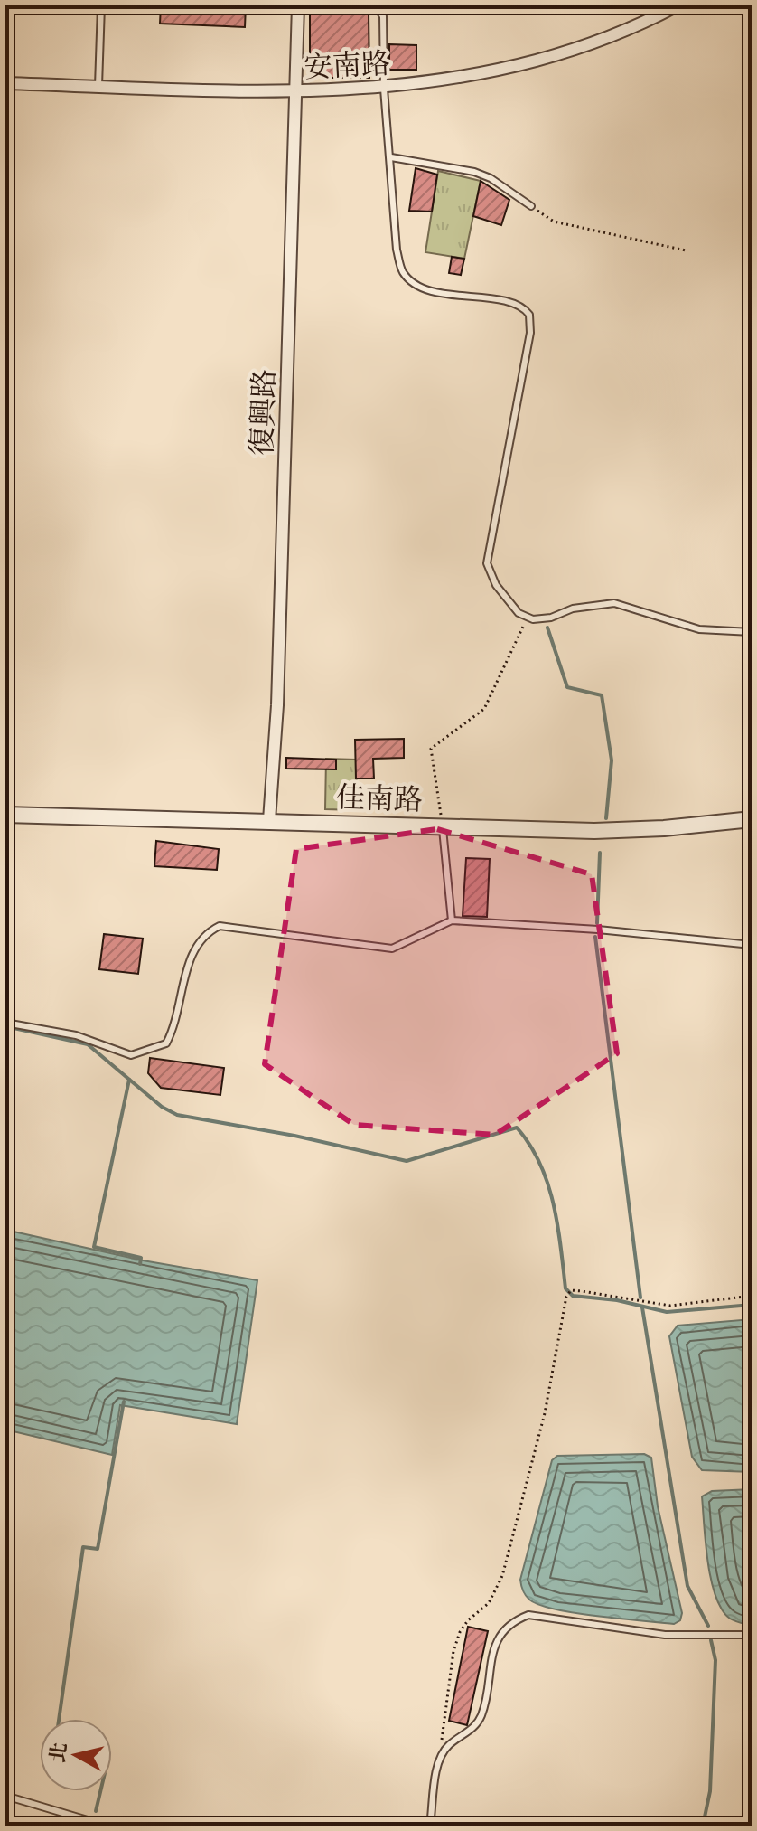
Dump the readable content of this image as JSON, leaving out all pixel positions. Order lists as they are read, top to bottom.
{
  "streets": {
    "street": ["安南路", "復興路", "佳南路"]
  },
  "crossings": [
    ["安南路", "復興路"],
    ["復興路", "佳南路"]
  ],
  "north": "left"
}
